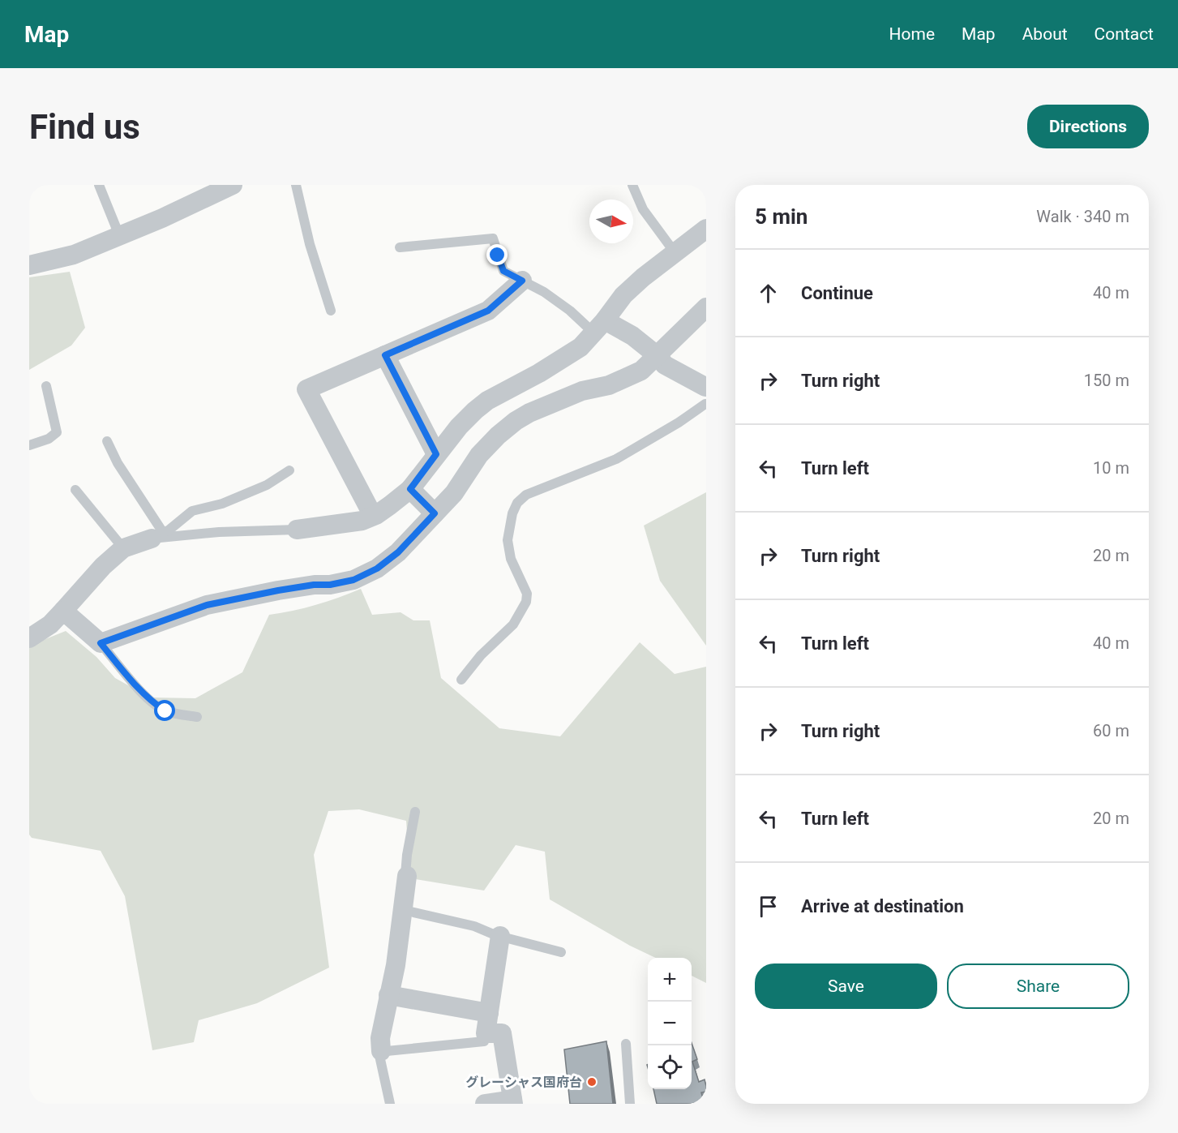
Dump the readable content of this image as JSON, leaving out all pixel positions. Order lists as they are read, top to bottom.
{
  "places": ["グレーシャス国府台"],
  "north": "right",
  "page": {
    "header": "Map",
    "nav": [
      "Home",
      "Map",
      "About",
      "Contact"
    ],
    "buttons": [
      "Directions",
      ["Save", "Share"]
    ],
    "title": "Find us",
    "heading": ["5 min", "Walk · 340 m"],
    "list": [
      ["Continue", "40 m"],
      ["Turn right", "150 m"],
      ["Turn left", "10 m"],
      ["Turn right", "20 m"],
      ["Turn left", "40 m"],
      ["Turn right", "60 m"],
      ["Turn left", "20 m"],
      "Arrive at destination"
    ],
    "map_buttons": ["+", "−"]
  }
}
